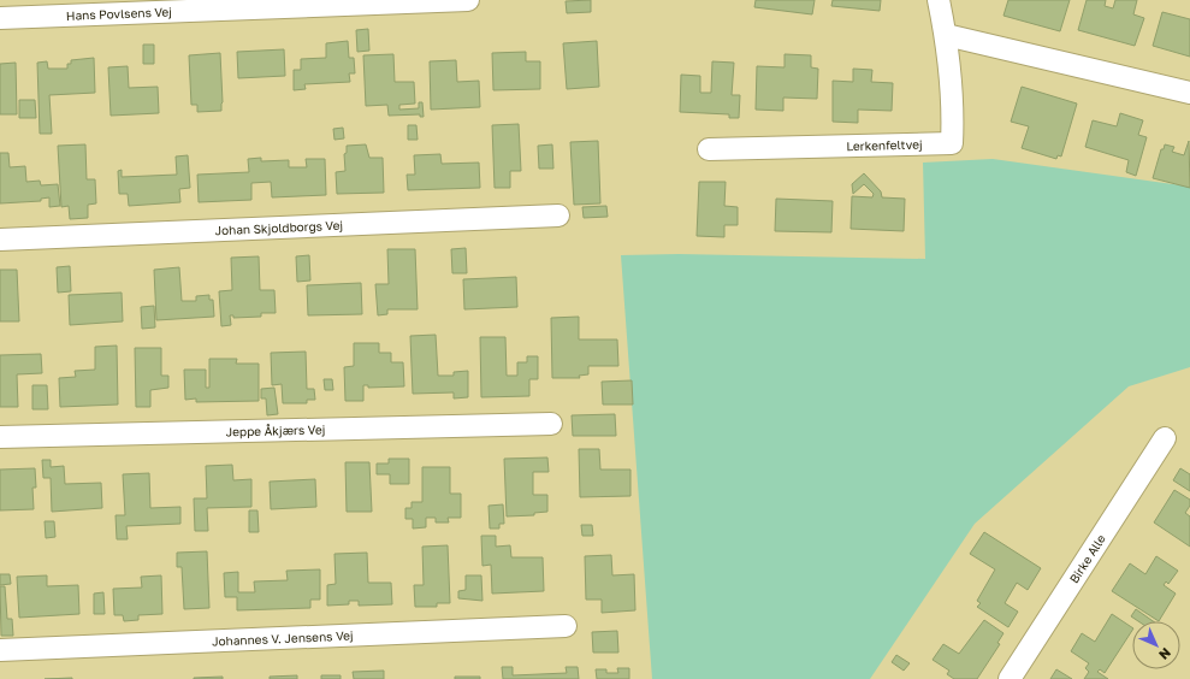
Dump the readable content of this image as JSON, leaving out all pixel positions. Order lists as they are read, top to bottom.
{
  "streets": {
    "street": [
      "Hans Povlsens Vej",
      "Lerkenfeltvej",
      "Johan Skjoldborgs Vej",
      "Jeppe Åkjærs Vej",
      "Birke Alle",
      "Johannes V. Jensens Vej"
    ]
  },
  "north": "bottom right"
}
